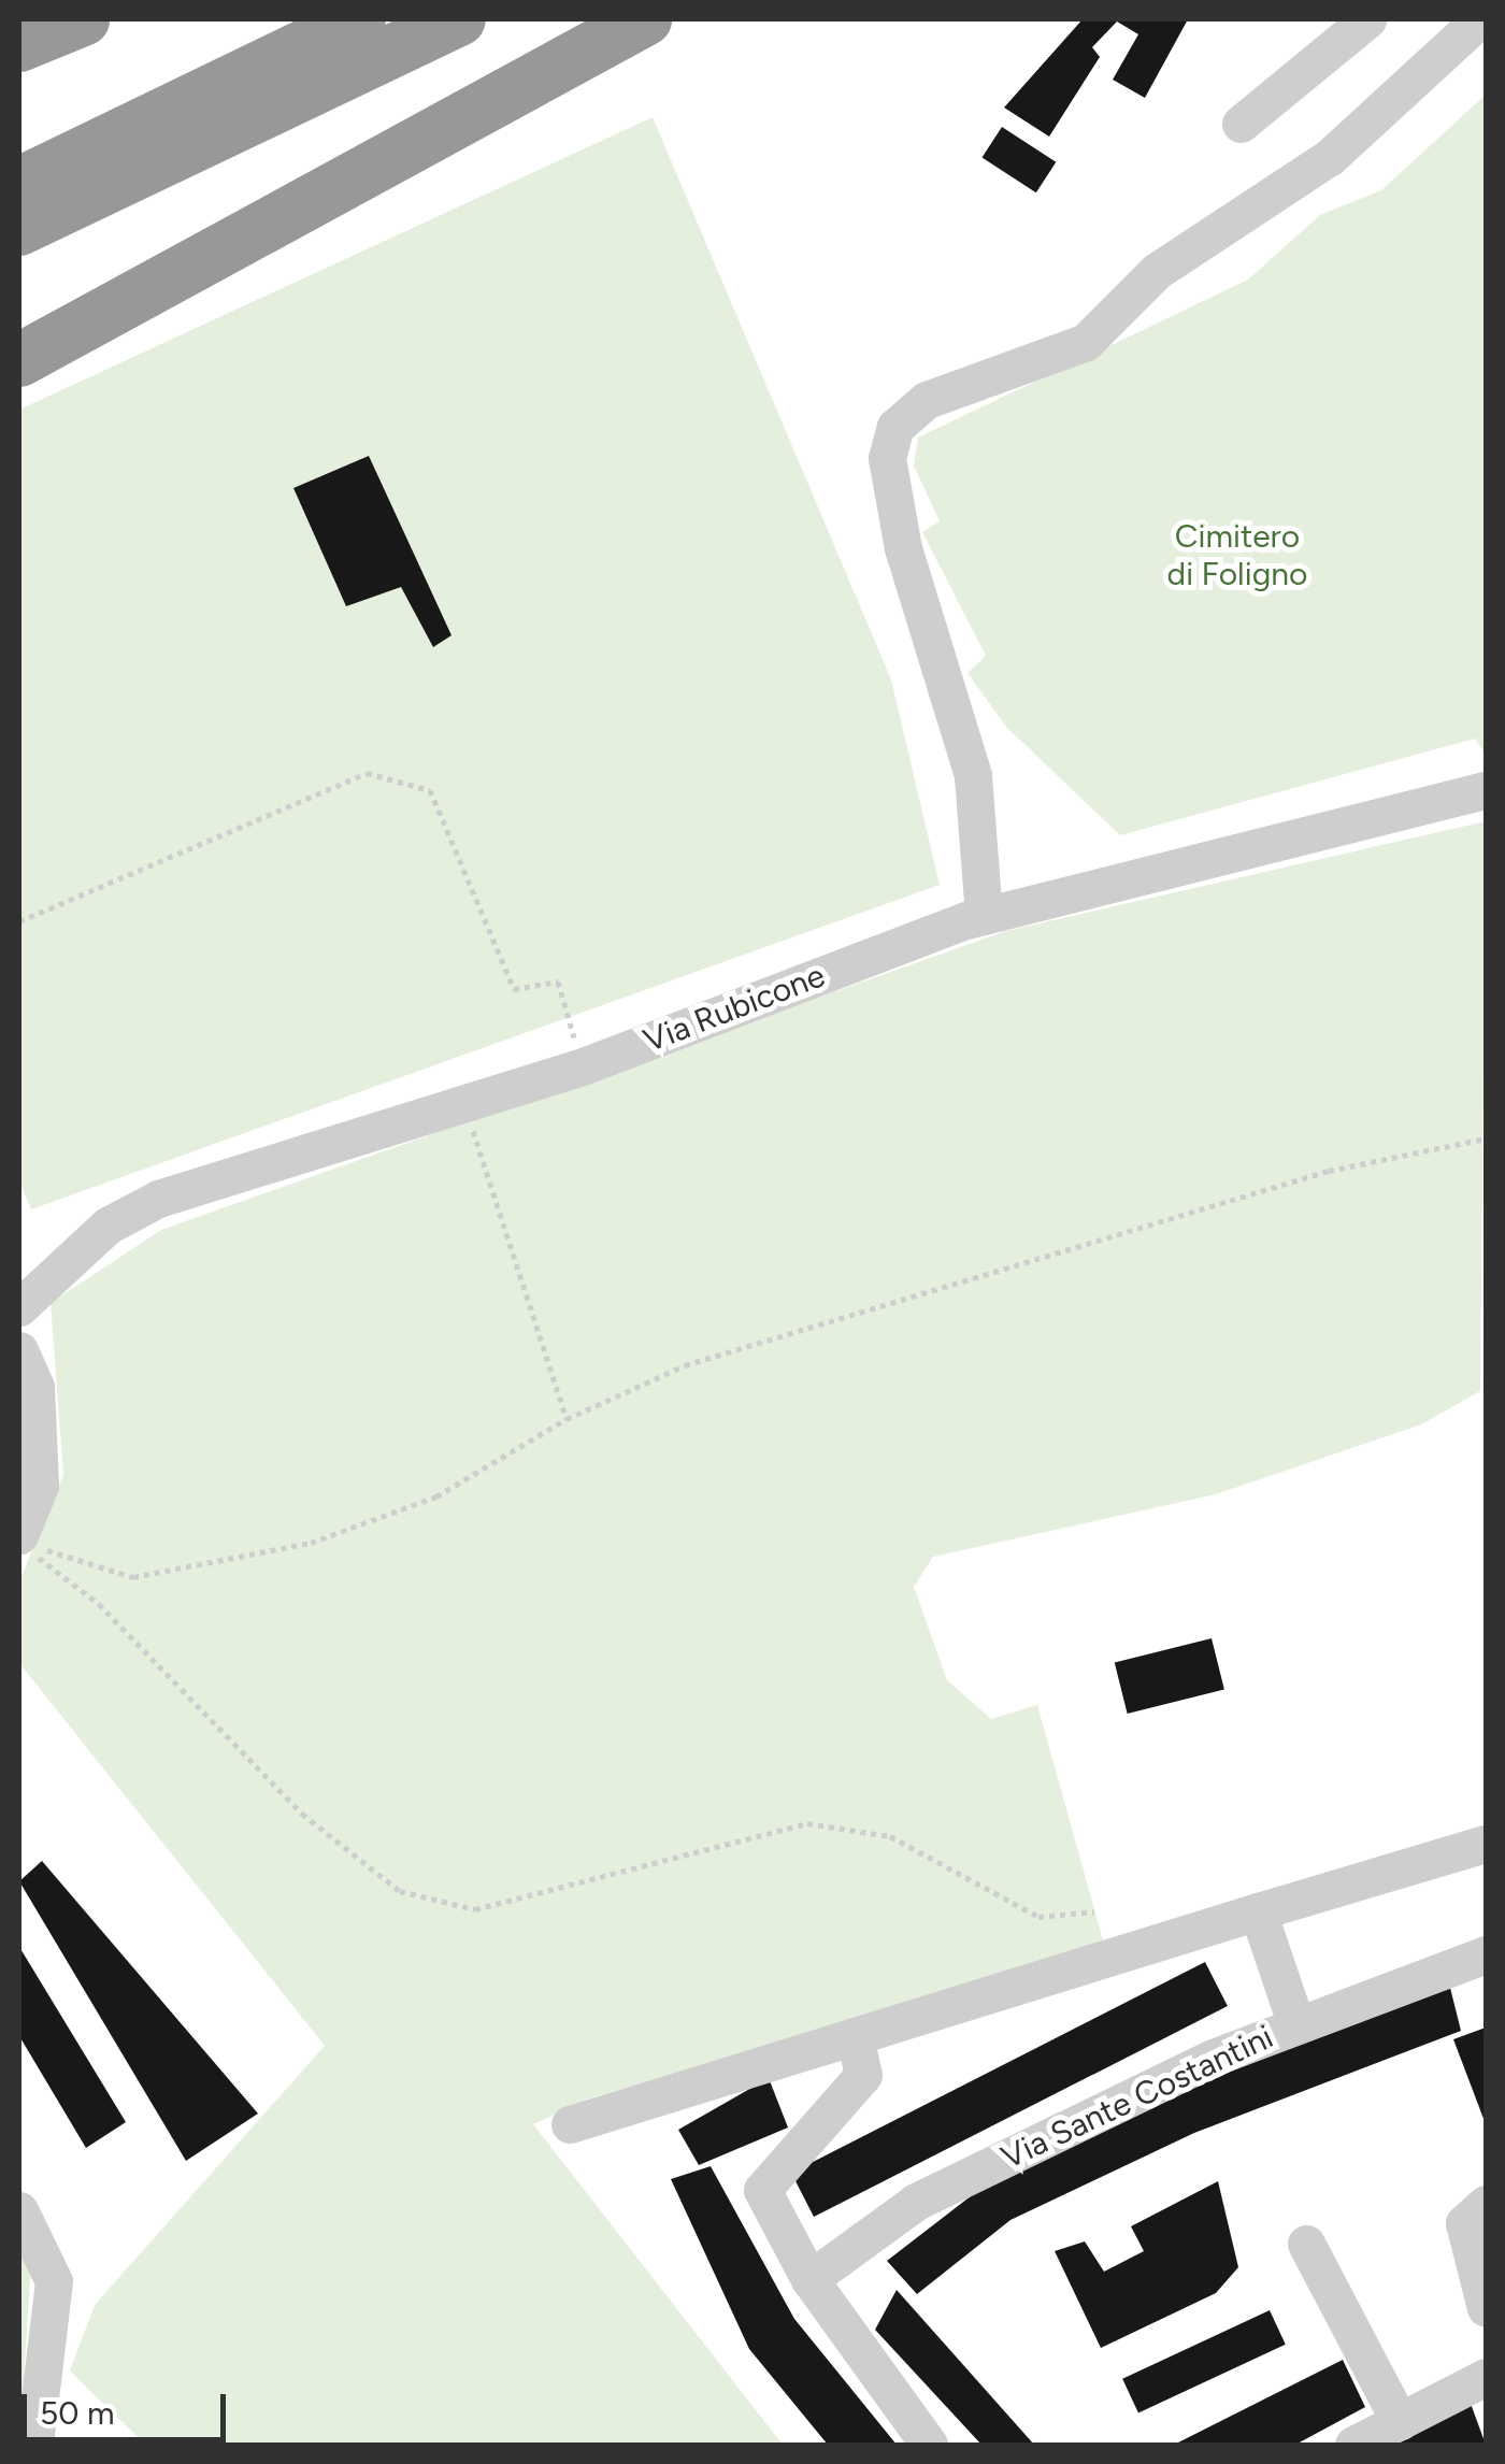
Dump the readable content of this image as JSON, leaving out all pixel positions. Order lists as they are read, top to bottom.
{
  "streets": {
    "street": ["Via Rubicone", "Via Sante Costantini"]
  },
  "parks": ["Cimitero di Foligno"],
  "scale_bar": "50 m"
}
